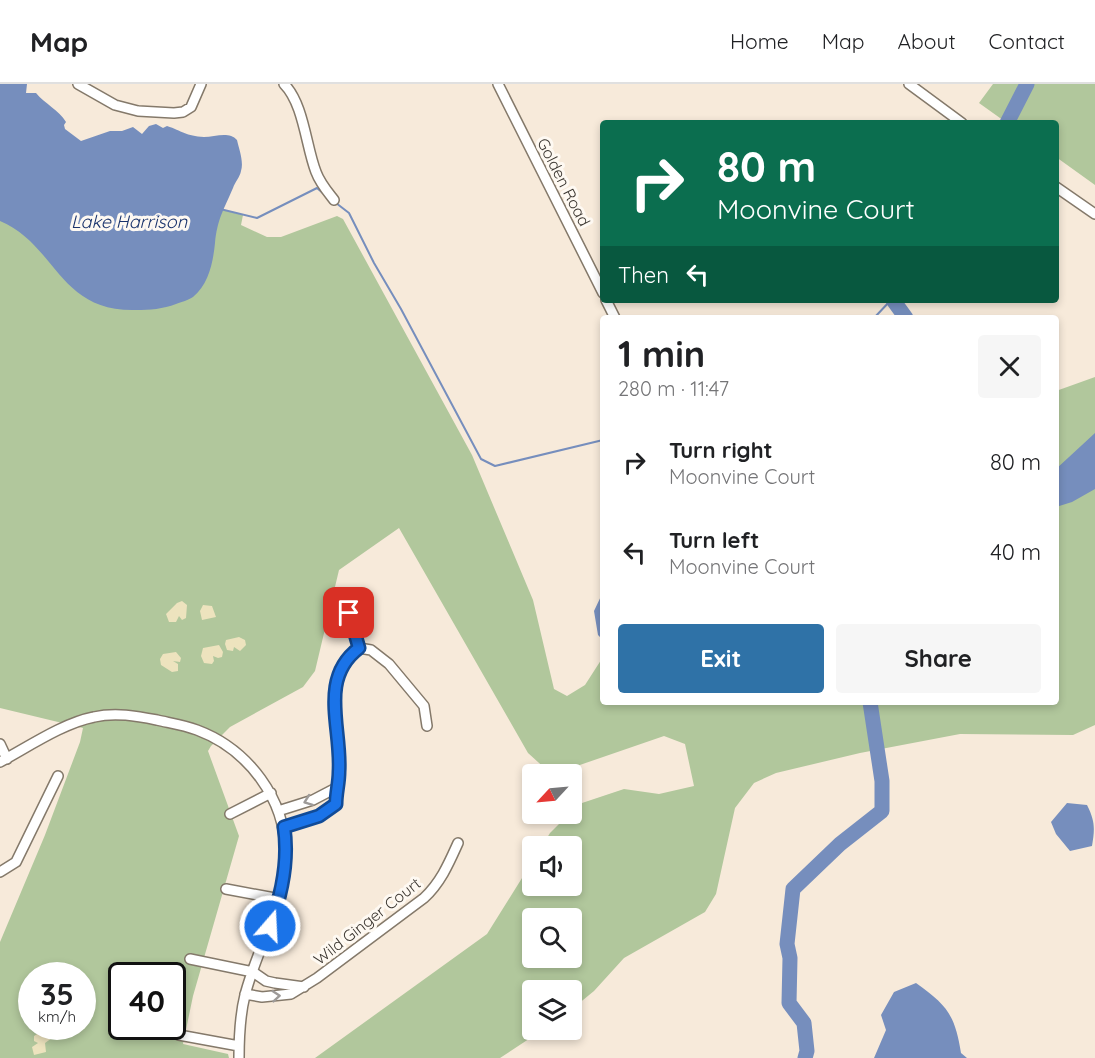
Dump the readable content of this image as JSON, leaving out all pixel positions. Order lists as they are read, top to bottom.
{
  "streets": {
    "street": ["Golden Road", "Wild Ginger Court"]
  },
  "water": ["Lake Harrison"],
  "north": "bottom left",
  "page": {
    "header": "Map",
    "nav": [
      "Home",
      "Map",
      "About",
      "Contact"
    ],
    "turn": ["80 m", "Moonvine Court"],
    "then": "Then",
    "heading": ["1 min", "280 m · 11:47"],
    "list": [
      {
        "name": "Turn right",
        "note": "Moonvine Court",
        "value": "80 m"
      },
      {
        "name": "Turn left",
        "note": "Moonvine Court",
        "value": "40 m"
      }
    ],
    "buttons": ["Exit", "Share"],
    "speed": "35 km/h",
    "limit": "40"
  }
}
